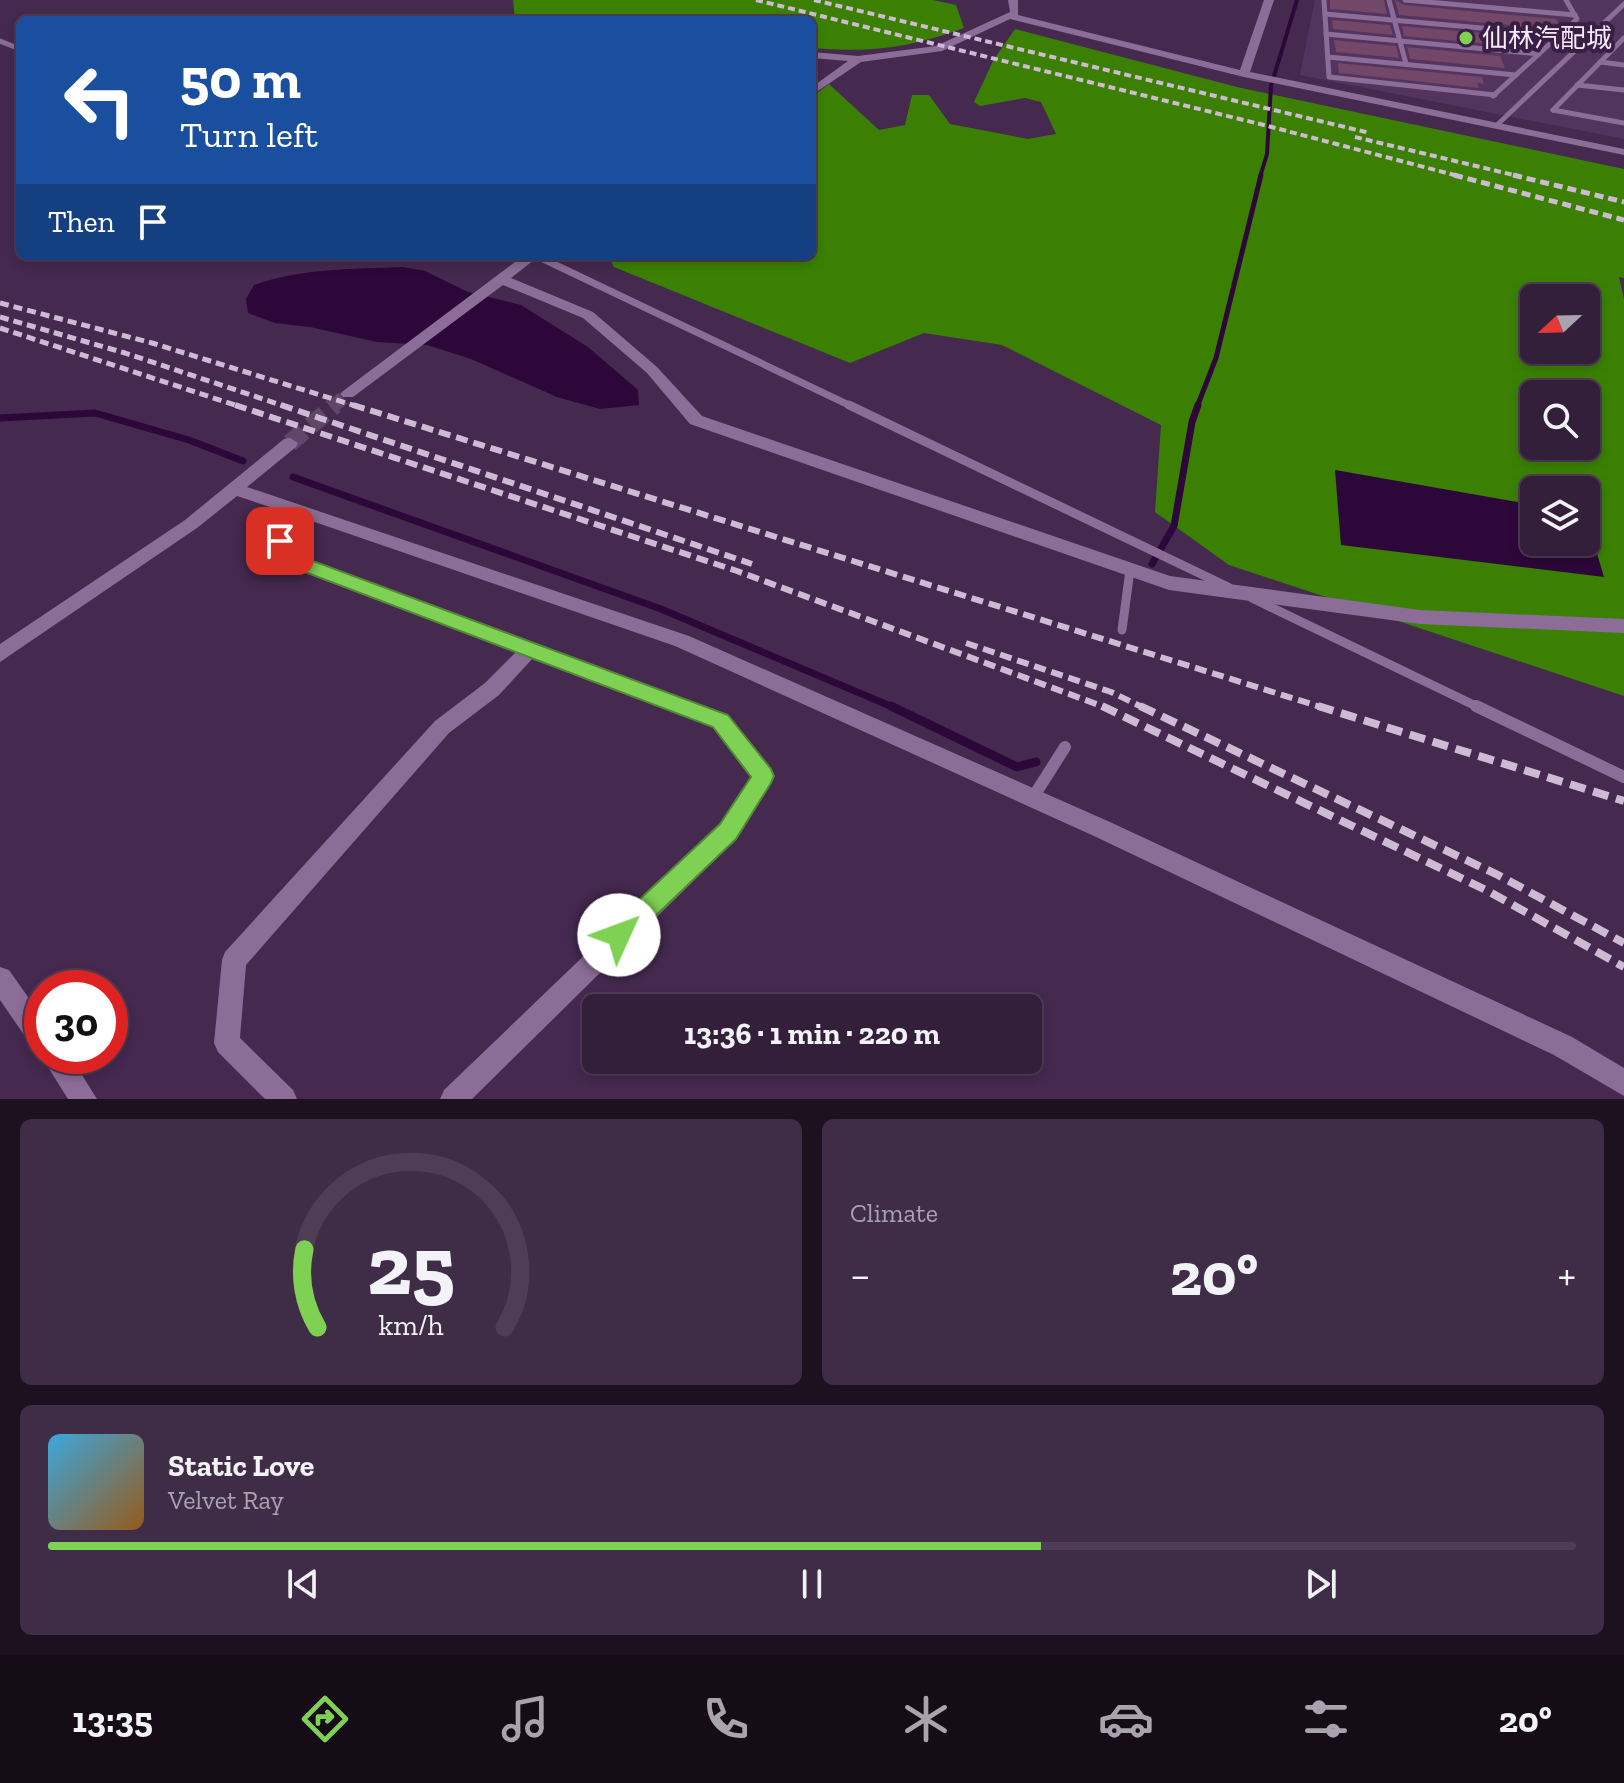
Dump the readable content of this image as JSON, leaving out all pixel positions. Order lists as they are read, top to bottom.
{
  "places": ["仙林汽配城"],
  "north": "left",
  "page": {
    "turn": ["50 m", "Turn left"],
    "then": "Then",
    "limit": "30",
    "trip": "13:36 · 1 min · 220 m",
    "tile": "Climate",
    "heat": ["−", "20°", "+"],
    "song": ["Static Love", "Velvet Ray"],
    "tabs": ["13:35", "20°"],
    "gauge": ["25", "km/h"]
  }
}
